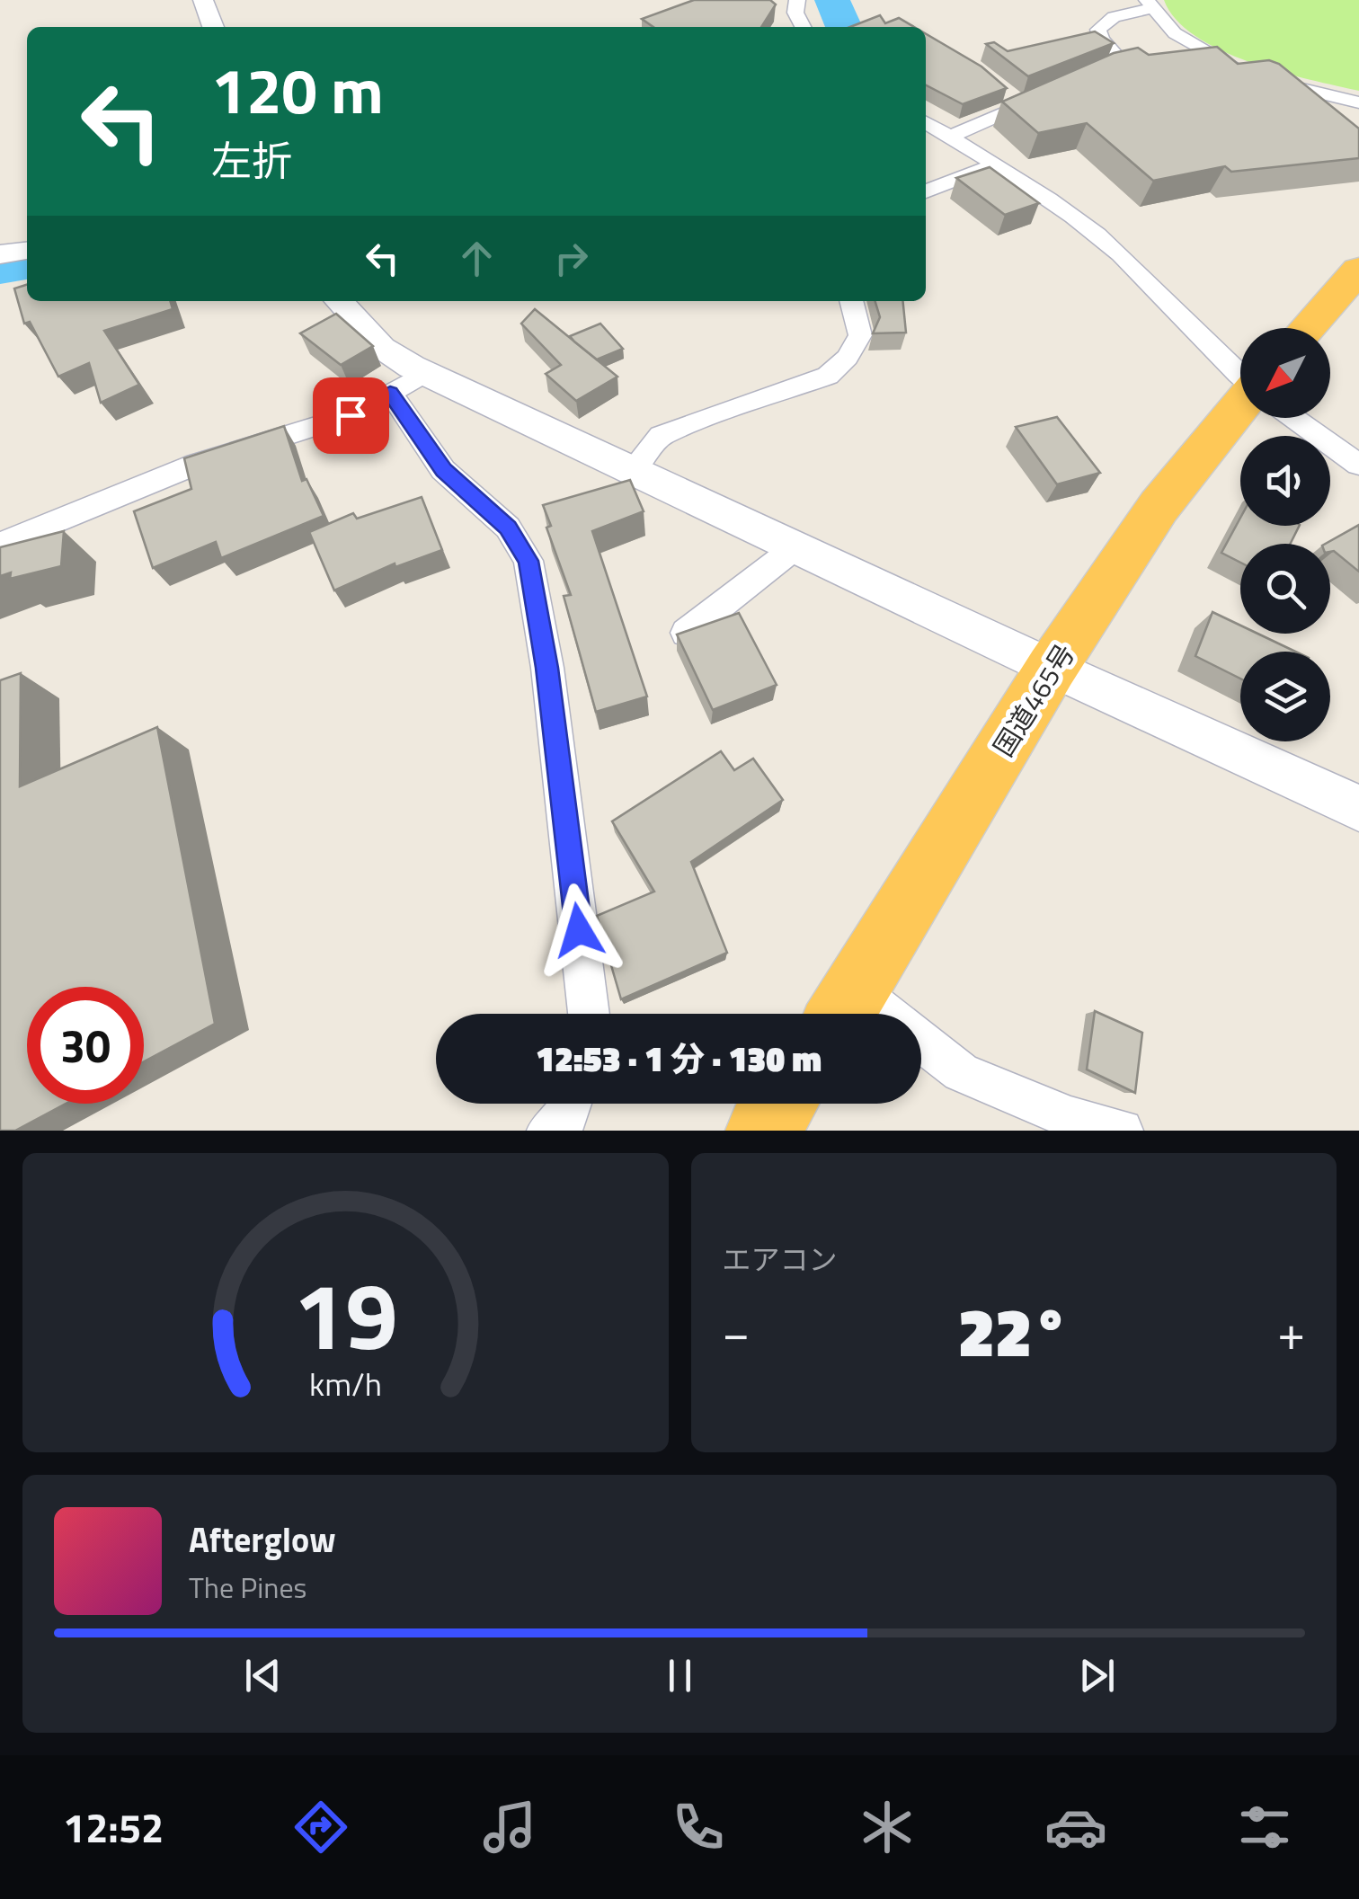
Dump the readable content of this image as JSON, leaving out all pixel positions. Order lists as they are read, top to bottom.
{
  "streets": {
    "highway": ["国道465号"]
  },
  "north": "bottom left",
  "page": {
    "turn": ["120 m", "左折"],
    "limit": "30",
    "trip": "12:53 · 1 分 · 130 m",
    "tile": "エアコン",
    "heat": ["−", "22°", "+"],
    "song": ["Afterglow", "The Pines"],
    "tabs": "12:52",
    "gauge": ["19", "km/h"]
  }
}
